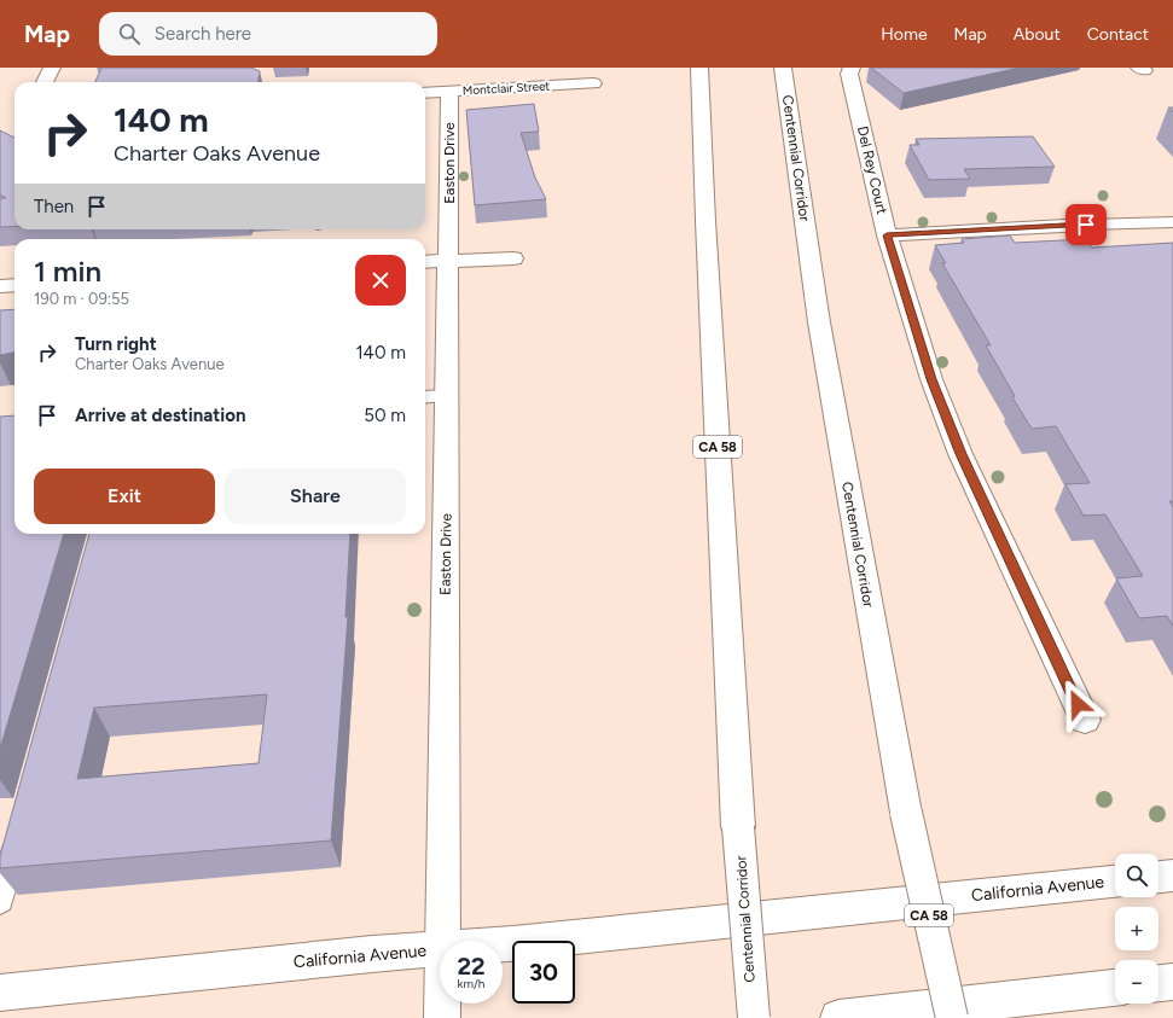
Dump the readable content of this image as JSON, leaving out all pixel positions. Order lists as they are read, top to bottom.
{
  "streets": {
    "main road": [
      "Montclair Street",
      "Centennial Corridor",
      "Easton Drive",
      "Del Rey Court",
      "CA 58",
      "California Avenue"
    ]
  },
  "crossings": [
    ["Montclair Street", "Easton Drive"]
  ],
  "page": {
    "header": "Map",
    "search": "Search here",
    "nav": [
      "Home",
      "Map",
      "About",
      "Contact"
    ],
    "turn": ["140 m", "Charter Oaks Avenue"],
    "then": "Then",
    "heading": ["1 min", "190 m · 09:55"],
    "list": [
      {
        "name": "Turn right",
        "note": "Charter Oaks Avenue",
        "value": "140 m"
      },
      {
        "name": "Arrive at destination",
        "value": "50 m"
      }
    ],
    "buttons": ["Exit", "Share"],
    "map_buttons": ["+", "−"],
    "speed": "22 km/h",
    "limit": "30"
  }
}
